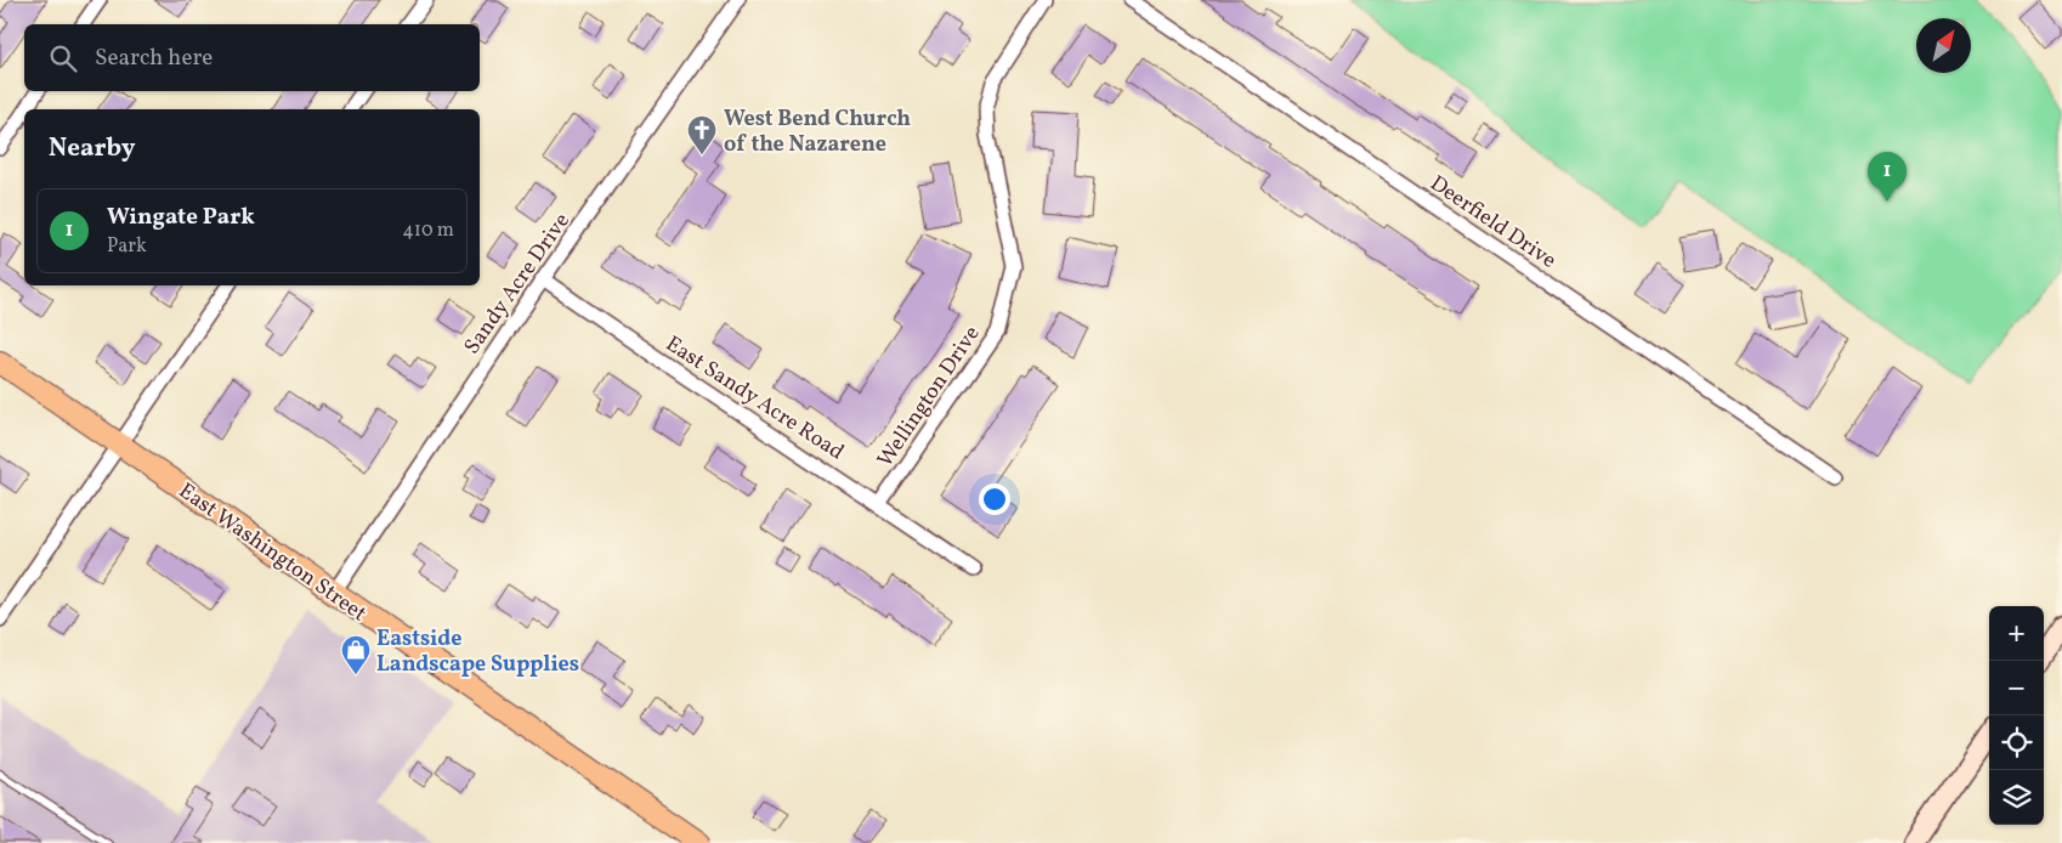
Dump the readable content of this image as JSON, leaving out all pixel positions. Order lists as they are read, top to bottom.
{
  "streets": {
    "main road": ["East Washington Street"],
    "street": [
      "Deerfield Drive",
      "Sandy Acre Drive",
      "Wellington Drive",
      "East Sandy Acre Road"
    ]
  },
  "crossings": [
    ["Sandy Acre Drive", "East Sandy Acre Road"],
    ["Sandy Acre Drive", "East Washington Street"],
    ["Wellington Drive", "East Sandy Acre Road"]
  ],
  "places": {
    "church": ["West Bend Church of the Nazarene"],
    "shop": ["Eastside Landscape Supplies"]
  },
  "north": "top right",
  "page": {
    "search": "Search here",
    "heading": "Nearby",
    "pins": "1",
    "list": [
      {
        "mark": "1",
        "name": "Wingate Park",
        "note": "Park",
        "value": "410 m"
      }
    ],
    "map_buttons": ["+", "−"]
  }
}
